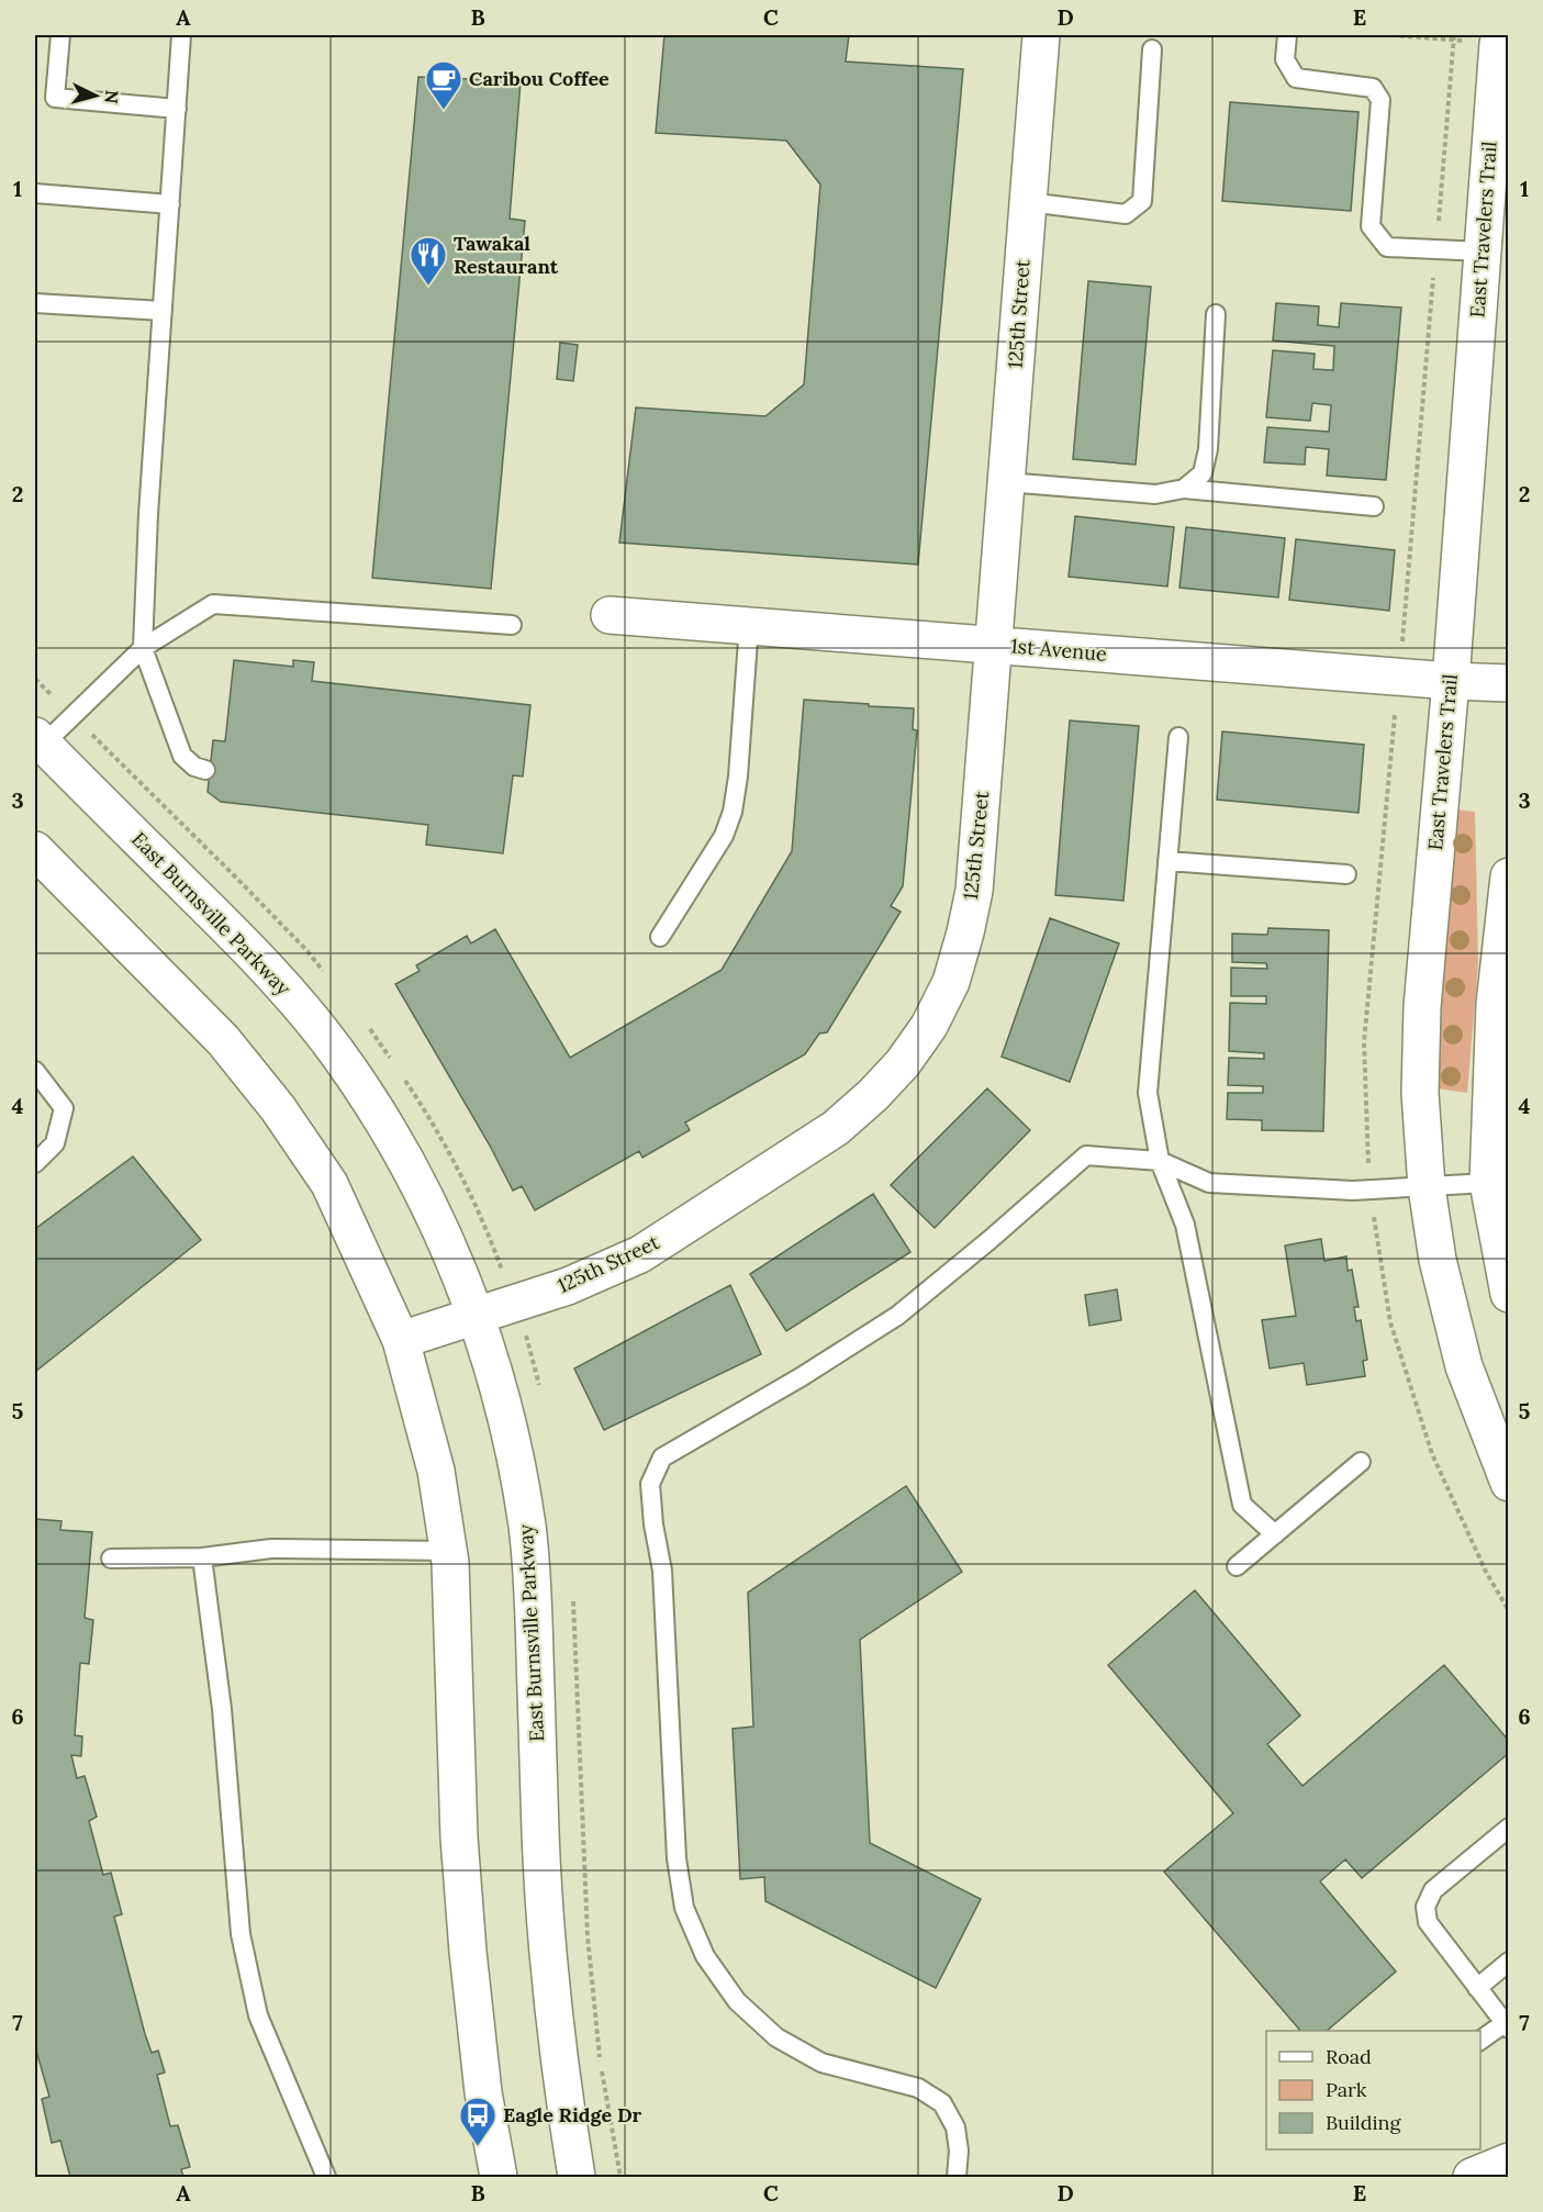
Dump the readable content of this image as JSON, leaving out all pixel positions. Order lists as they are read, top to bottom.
{
  "streets": {
    "street": [
      "East Travelers Trail",
      "125th Street",
      "1st Avenue",
      "East Burnsville Parkway"
    ]
  },
  "crossings": [
    ["East Travelers Trail", "1st Avenue"],
    ["125th Street", "1st Avenue"],
    ["125th Street", "East Burnsville Parkway"]
  ],
  "places": {
    "cafe": ["Caribou Coffee"],
    "restaurant": ["Tawakal Restaurant"],
    "bus stop": ["Eagle Ridge Dr"]
  },
  "legend": ["Road", "Park", "Building"],
  "north": "right",
  "grid": {
    "columns": [
      "A",
      "B",
      "C",
      "D",
      "E"
    ],
    "rows": [
      "1",
      "2",
      "3",
      "4",
      "5",
      "6",
      "7"
    ]
  }
}
